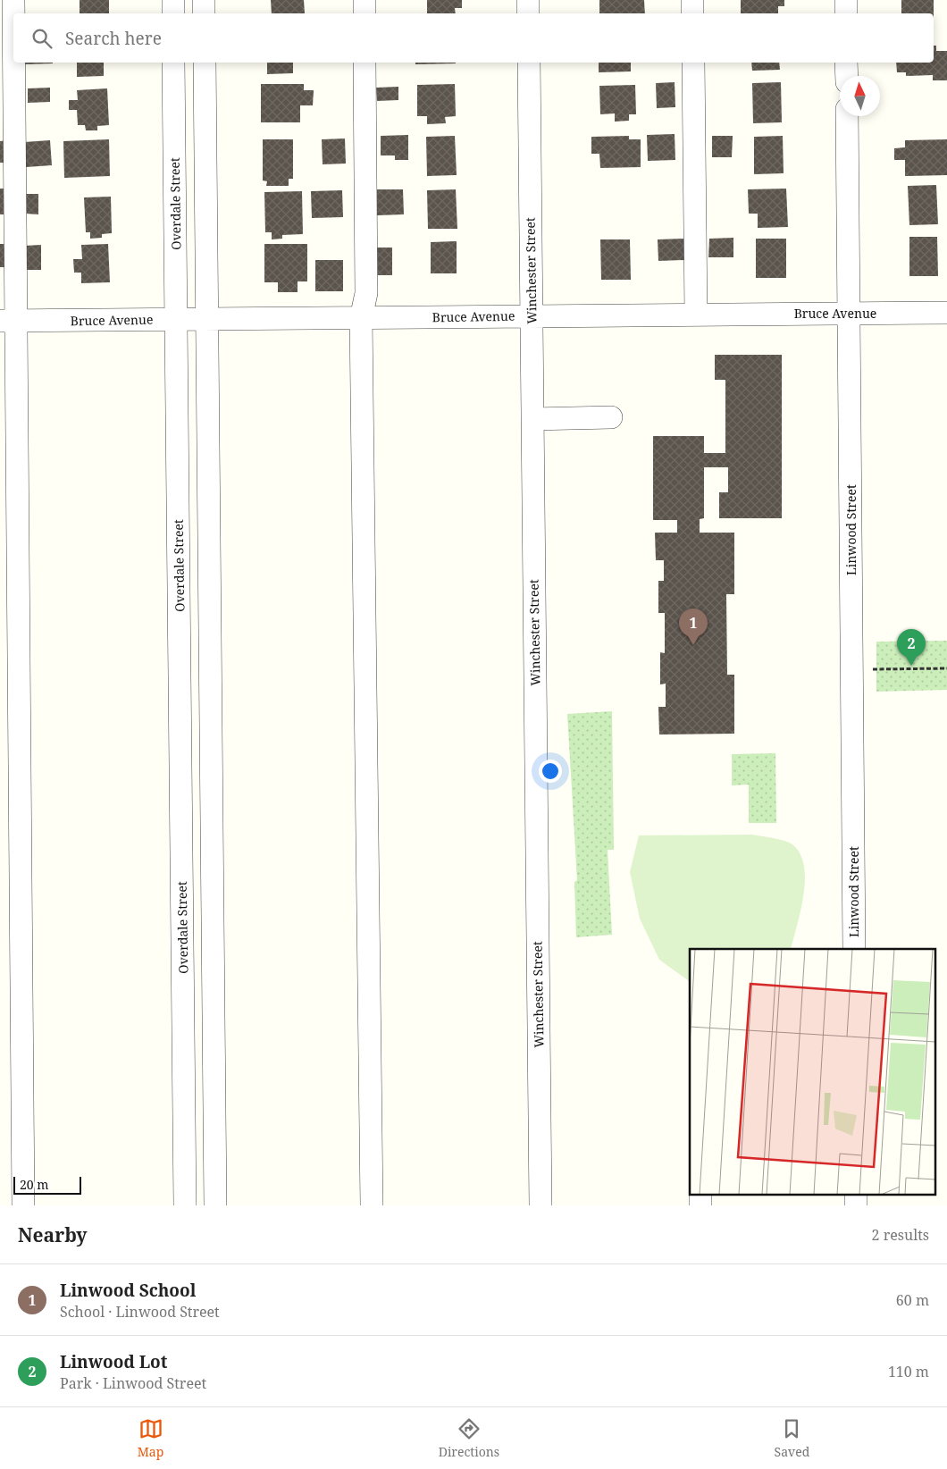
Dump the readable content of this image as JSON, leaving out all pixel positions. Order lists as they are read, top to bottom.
{
  "streets": {
    "street": [
      "Overdale Street",
      "Winchester Street",
      "Bruce Avenue",
      "Linwood Street"
    ]
  },
  "crossings": [
    ["Overdale Street", "Bruce Avenue"],
    ["Winchester Street", "Bruce Avenue"],
    ["Bruce Avenue", "Linwood Street"]
  ],
  "scale_bar": "20 m",
  "north": "top",
  "page": {
    "search": "Search here",
    "pins": ["1", "2"],
    "scale": "20 m",
    "heading": ["Nearby", "2 results"],
    "list": [
      {
        "mark": "1",
        "name": "Linwood School",
        "note": "School · Linwood Street",
        "value": "60 m"
      },
      {
        "mark": "2",
        "name": "Linwood Lot",
        "note": "Park · Linwood Street",
        "value": "110 m"
      }
    ],
    "nav": ["Map", "Directions", "Saved"]
  }
}
